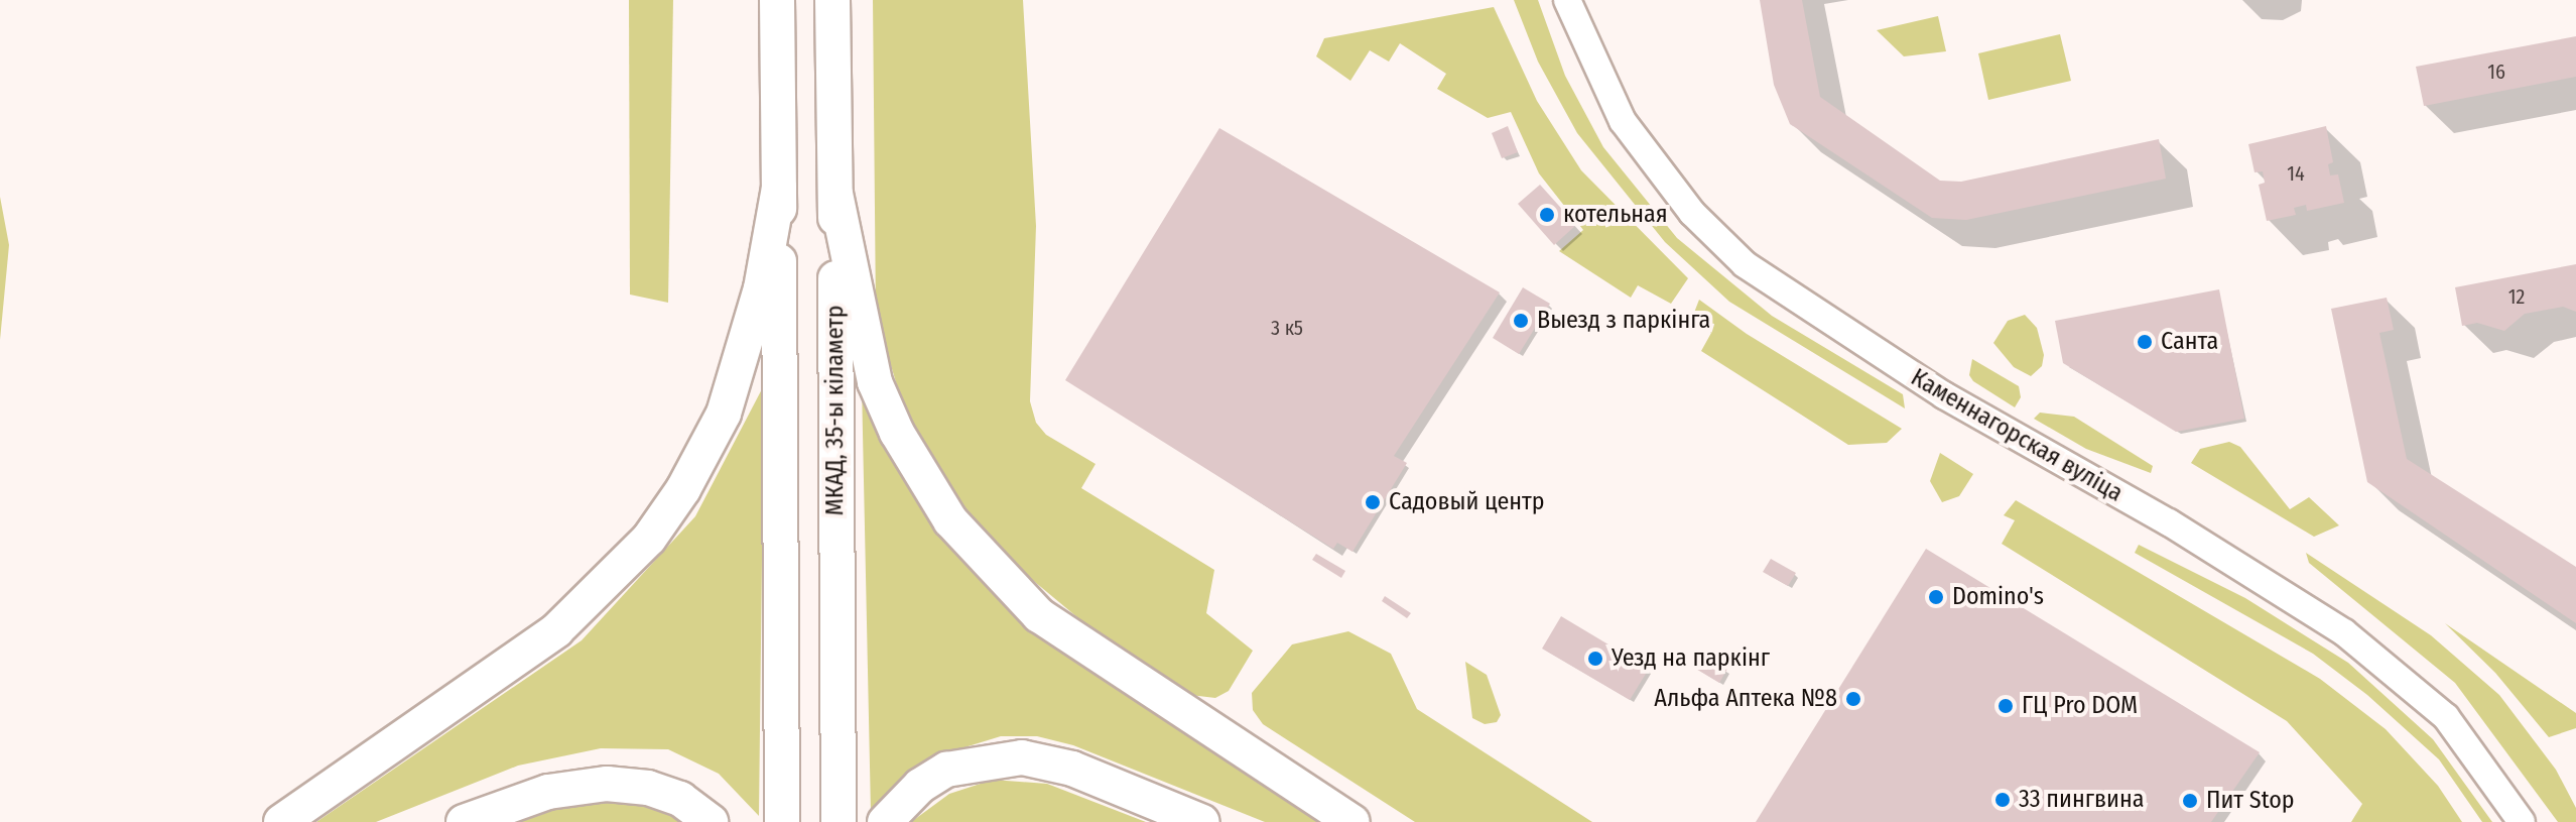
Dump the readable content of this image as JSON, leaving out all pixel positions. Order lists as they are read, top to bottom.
{
  "streets": {
    "highway": ["МКАД, 35-ы кіламетр"],
    "main road": ["Каменнагорская вуліца"]
  },
  "places": [
    "котельная",
    "Выезд з паркінга",
    "Санта",
    "Садовый центр",
    "Domino's",
    "Уезд на паркінг",
    "Альфа Аптека №8",
    "ГЦ Pro DOM",
    "33 пингвина",
    "Пит Stop"
  ],
  "house_numbers": [
    "16",
    "14",
    "12",
    "3 к5"
  ]
}
